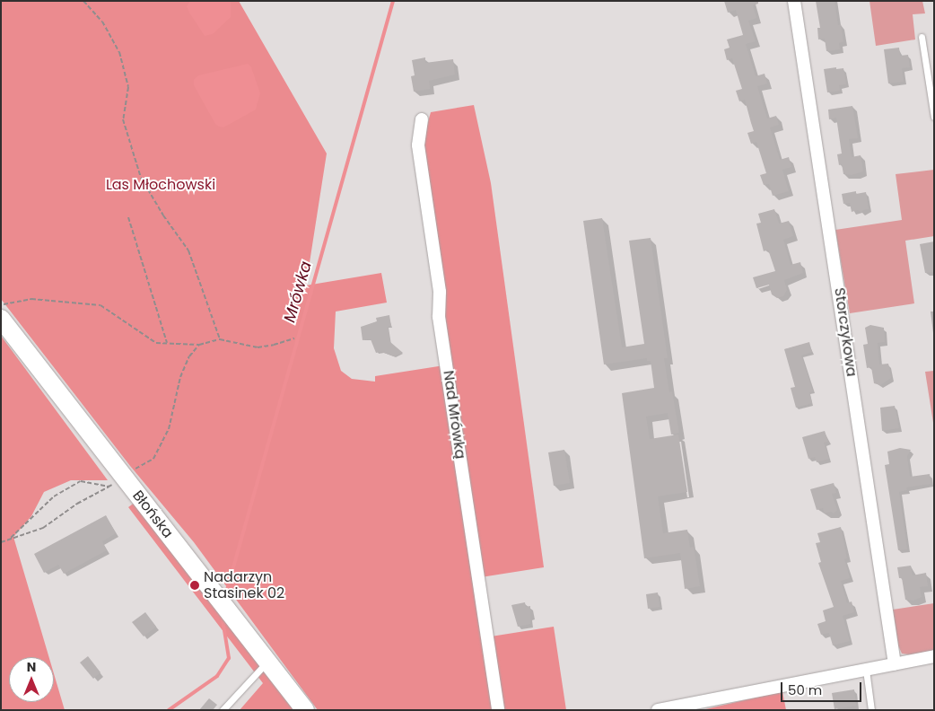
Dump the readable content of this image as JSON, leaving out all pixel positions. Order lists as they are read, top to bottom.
{
  "streets": {
    "main road": ["Błońska"],
    "street": ["Storczykowa", "Nad Mrówką"]
  },
  "water": ["Mrówka"],
  "parks": ["Las Młochowski"],
  "places": ["Nadarzyn Stasinek 02"],
  "scale_bar": "50 m",
  "north": "top"
}
